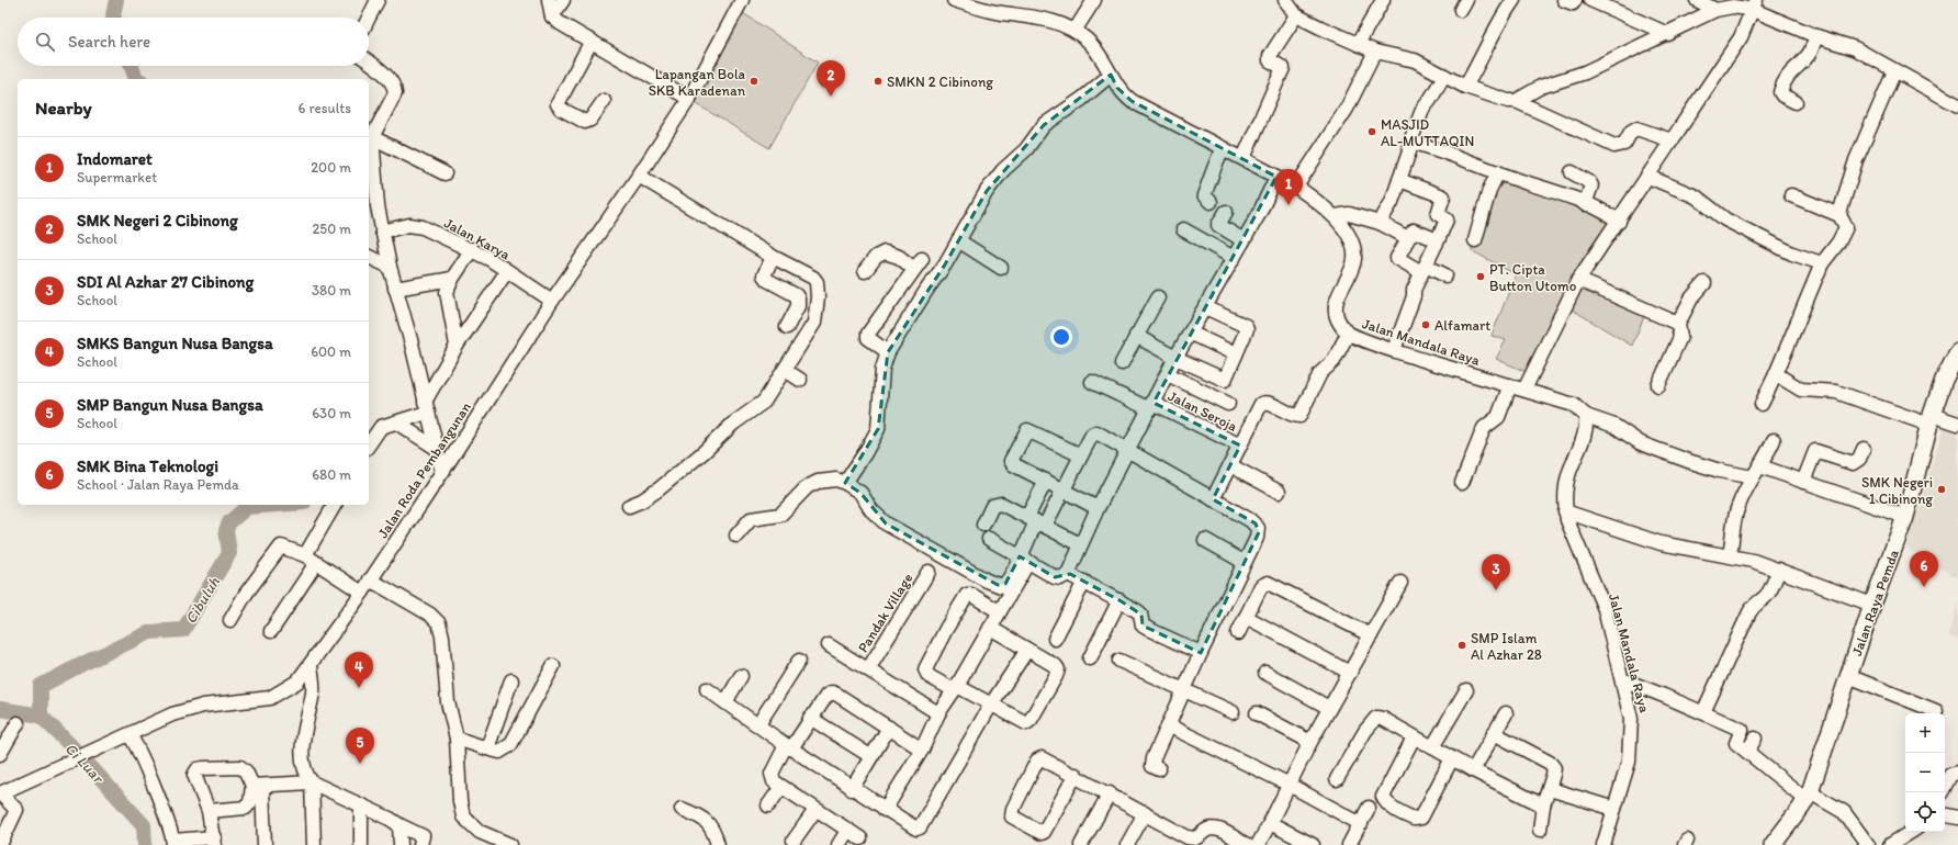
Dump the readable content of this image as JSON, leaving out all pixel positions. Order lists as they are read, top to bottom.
{
  "streets": {
    "main road": ["Jalan Raya Pemda"],
    "street": [
      "Jalan Karya",
      "Jalan Mandala Raya",
      "Jalan Seroja",
      "Jalan Roda Pembangunan",
      "Pandak Village"
    ]
  },
  "crossings": [
    ["Jalan Karya", "Jalan Roda Pembangunan"]
  ],
  "water": ["Cibuluh", "Ci Luar"],
  "places": [
    "Lapangan Bola SKB Karadenan",
    "SMKN 2 Cibinong",
    "MASJID AL-MUTTAQIN",
    "PT. Cipta Button Utomo",
    "Alfamart",
    "SMK Negeri 1 Cibinong",
    "SMP Islam Al Azhar 28"
  ],
  "page": {
    "search": "Search here",
    "pins": [
      "2",
      "1",
      "6",
      "3",
      "4",
      "5"
    ],
    "heading": ["Nearby", "6 results"],
    "list": [
      {
        "mark": "1",
        "name": "Indomaret",
        "note": "Supermarket",
        "value": "200 m"
      },
      {
        "mark": "2",
        "name": "SMK Negeri 2 Cibinong",
        "note": "School",
        "value": "250 m"
      },
      {
        "mark": "3",
        "name": "SDI Al Azhar 27 Cibinong",
        "note": "School",
        "value": "380 m"
      },
      {
        "mark": "4",
        "name": "SMKS Bangun Nusa Bangsa",
        "note": "School",
        "value": "600 m"
      },
      {
        "mark": "5",
        "name": "SMP Bangun Nusa Bangsa",
        "note": "School",
        "value": "630 m"
      },
      {
        "mark": "6",
        "name": "SMK Bina Teknologi",
        "note": "School · Jalan Raya Pemda",
        "value": "680 m"
      }
    ],
    "map_buttons": ["+", "−"]
  }
}
